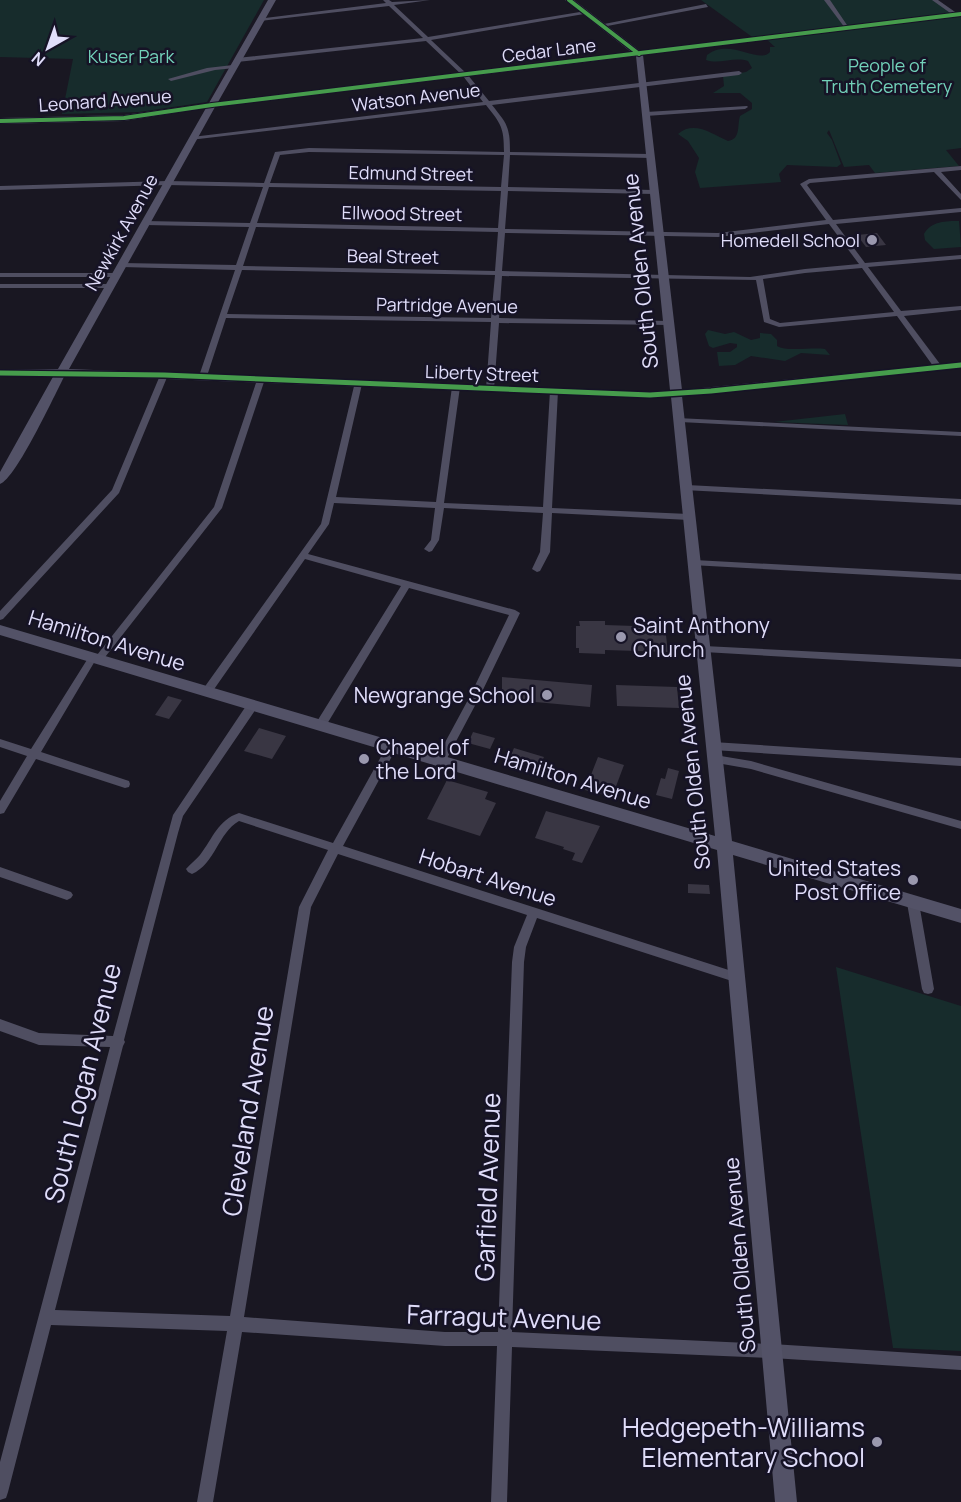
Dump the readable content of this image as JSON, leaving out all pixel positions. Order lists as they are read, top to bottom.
{
  "streets": {
    "street": [
      "Cedar Lane",
      "Watson Avenue",
      "Leonard Avenue",
      "Edmund Street",
      "Ellwood Street",
      "Newkirk Avenue",
      "Beal Street",
      "South Olden Avenue",
      "Partridge Avenue",
      "Liberty Street",
      "Hamilton Avenue",
      "Hobart Avenue",
      "South Logan Avenue",
      "Cleveland Avenue",
      "Garfield Avenue",
      "Farragut Avenue"
    ]
  },
  "crossings": [
    ["Cedar Lane", "Leonard Avenue"],
    ["Cedar Lane", "Newkirk Avenue"],
    ["Cedar Lane", "South Olden Avenue"],
    ["Watson Avenue", "Newkirk Avenue"],
    ["Watson Avenue", "South Olden Avenue"],
    ["Leonard Avenue", "Newkirk Avenue"],
    ["Edmund Street", "Newkirk Avenue"],
    ["Edmund Street", "South Olden Avenue"],
    ["Ellwood Street", "Newkirk Avenue"],
    ["Ellwood Street", "South Olden Avenue"],
    ["Newkirk Avenue", "Beal Street"],
    ["Newkirk Avenue", "Liberty Street"],
    ["Beal Street", "South Olden Avenue"],
    ["South Olden Avenue", "Partridge Avenue"],
    ["South Olden Avenue", "Liberty Street"],
    ["South Olden Avenue", "Hamilton Avenue"],
    ["South Olden Avenue", "Hobart Avenue"],
    ["South Olden Avenue", "Farragut Avenue"],
    ["Hamilton Avenue", "South Logan Avenue"],
    ["Hamilton Avenue", "Cleveland Avenue"],
    ["Hobart Avenue", "Cleveland Avenue"],
    ["Hobart Avenue", "Garfield Avenue"],
    ["South Logan Avenue", "Farragut Avenue"],
    ["Cleveland Avenue", "Farragut Avenue"],
    ["Garfield Avenue", "Farragut Avenue"]
  ],
  "parks": ["Kuser Park", "People of Truth Cemetery"],
  "places": [
    "Homedell School",
    "Saint Anthony Church",
    "Newgrange School",
    "Chapel of the Lord",
    "United States Post Office",
    "Hedgepeth-Williams Elementary School"
  ],
  "north": "bottom left"
}
